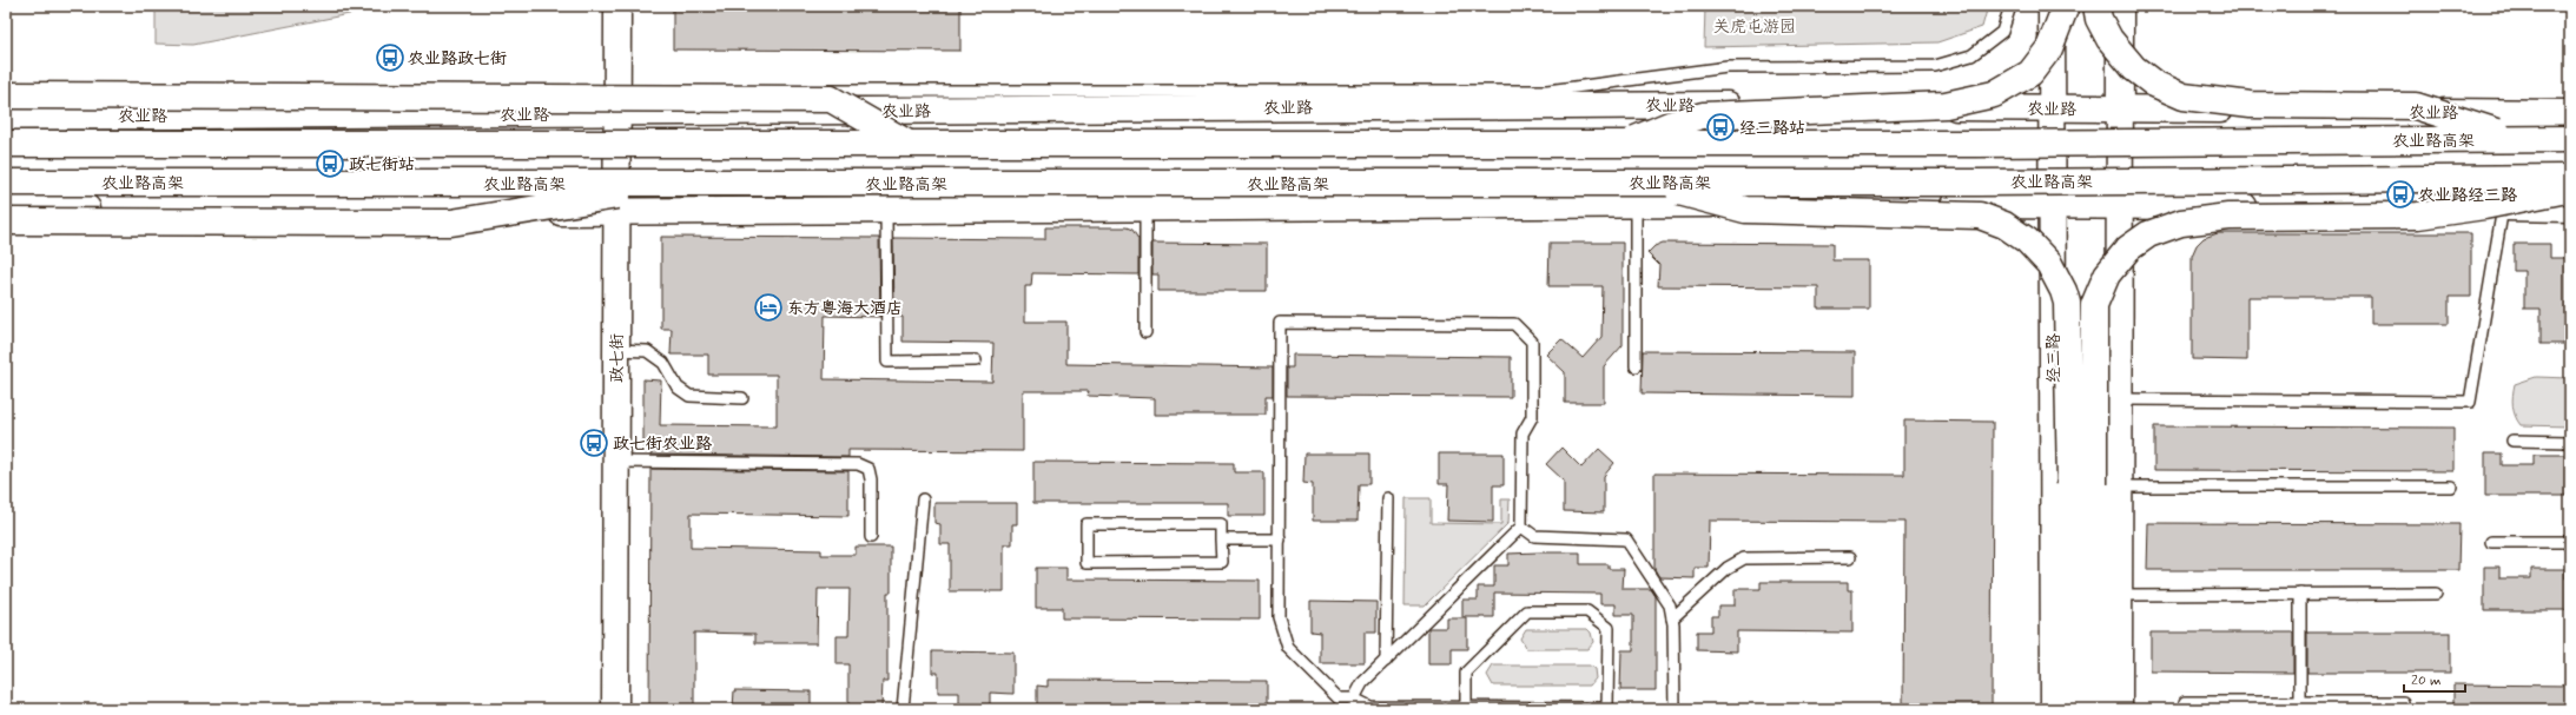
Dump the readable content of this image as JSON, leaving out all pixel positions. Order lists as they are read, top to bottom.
{
  "streets": {
    "main road": [
      "农业路",
      "农业路高架",
      "政七街",
      "经三路"
    ]
  },
  "crossings": [
    ["农业路", "政七街"],
    ["农业路", "经三路"]
  ],
  "parks": ["关虎屯游园"],
  "places": {
    "bus stop": [
      "农业路政七街",
      "经三路站",
      "政七街站",
      "农业路经三路",
      "政七街农业路"
    ],
    "hotel": ["东方粤海大酒店"]
  },
  "scale_bar": "20 m"
}
